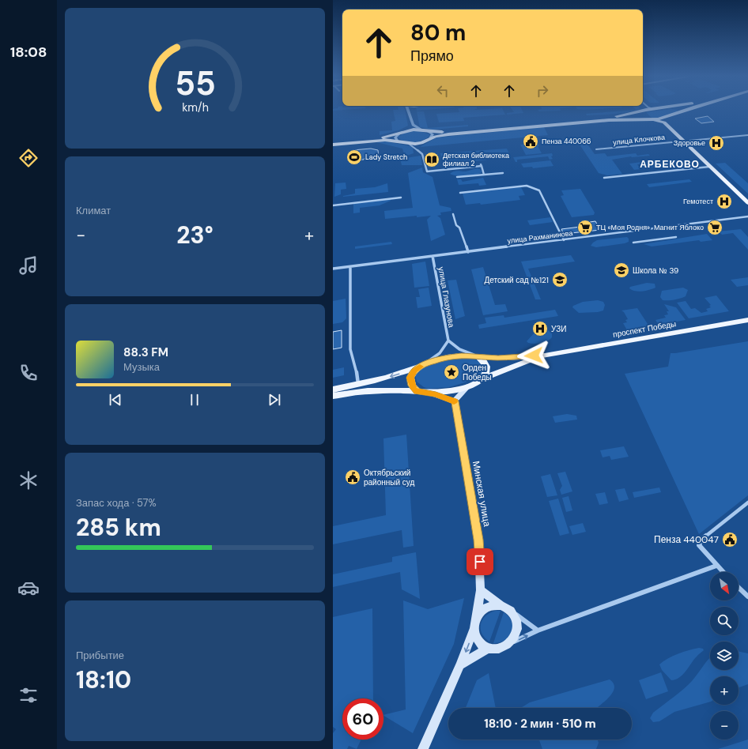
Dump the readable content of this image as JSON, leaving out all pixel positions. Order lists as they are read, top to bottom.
{
  "streets": {
    "main road": ["проспект Победы", "Минская улица"],
    "street": ["улица Клочкова", "улица Рахманинова", "улица Глазунова"]
  },
  "crossings": [
    ["улица Рахманинова", "улица Глазунова"]
  ],
  "districts": ["АРБЕКОВО"],
  "places": {
    "public building": ["Пенза 440066", "Октябрьский районный суд", "Пенза 440047"],
    "hospital": ["Здоровье", "Гемотест", "УЗИ"],
    "sports": ["Lady Stretch"],
    "library": ["Детская библиотека филиал 2"],
    "supermarket": ["ТЦ «Моя Родня»", "Магнит Яблоко"],
    "school or university": ["Школа № 39", "Детский сад №121"],
    "place": ["Орден Победы"]
  },
  "north": "bottom right",
  "page": {
    "tabs": "18:08",
    "turn": ["80 m", "Прямо"],
    "tile": [
      "Климат",
      ["Запас хода · 57%", "285 km"],
      ["Прибытие", "18:10"]
    ],
    "heat": ["−", "23°", "+"],
    "song": ["88.3 FM", "Музыка"],
    "map_buttons": ["+", "−"],
    "limit": "60",
    "trip": "18:10 · 2 мин · 510 m",
    "gauge": ["55", "km/h"]
  }
}
